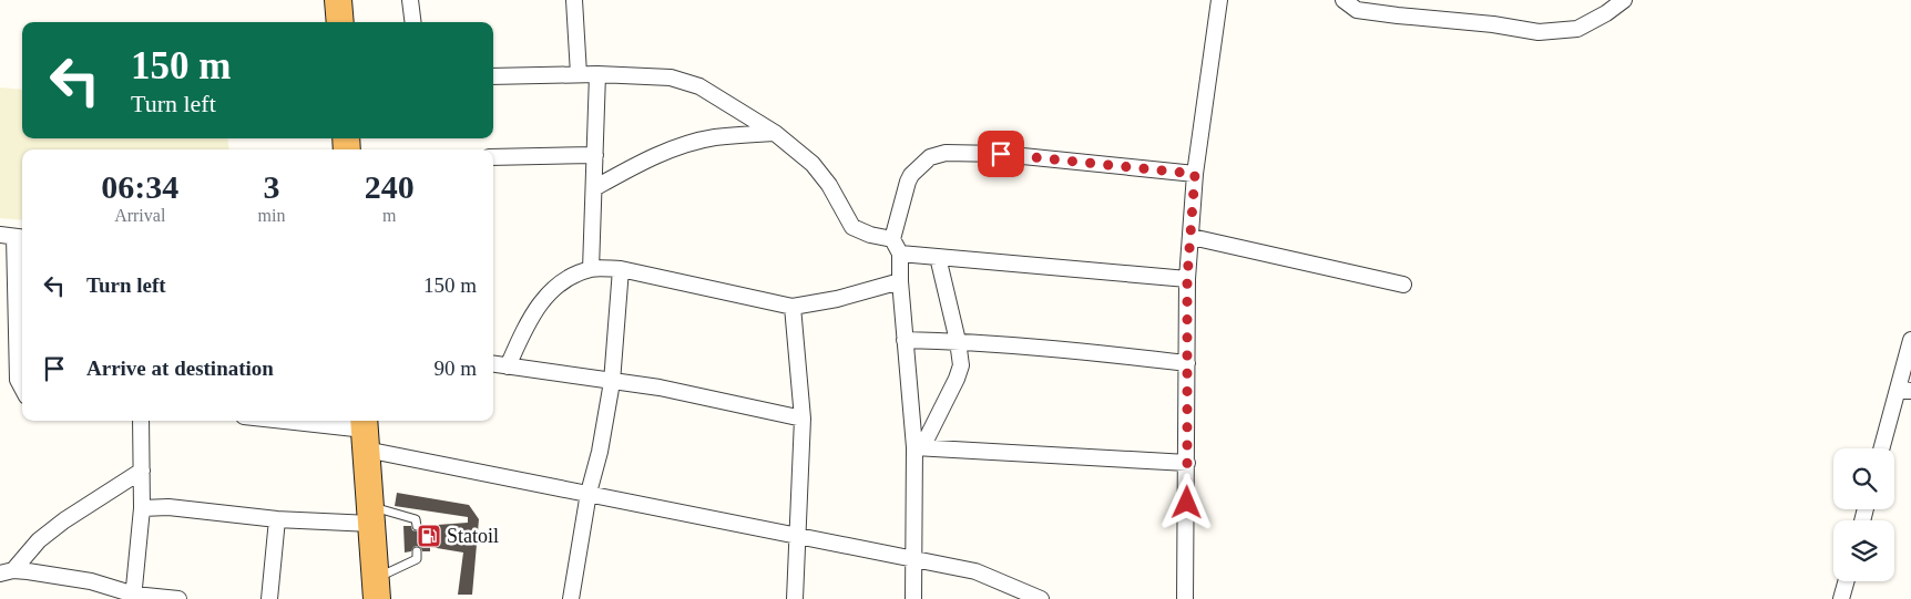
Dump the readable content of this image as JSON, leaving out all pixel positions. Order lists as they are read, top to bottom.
{
  "places": {
    "fuel station": ["Statoil"]
  },
  "page": {
    "turn": ["150 m", "Turn left"],
    "eta": [
      "06:34",
      "Arrival",
      "3",
      "min",
      "240",
      "m"
    ],
    "list": [
      {
        "name": "Turn left",
        "value": "150 m"
      },
      {
        "name": "Arrive at destination",
        "value": "90 m"
      }
    ]
  }
}
